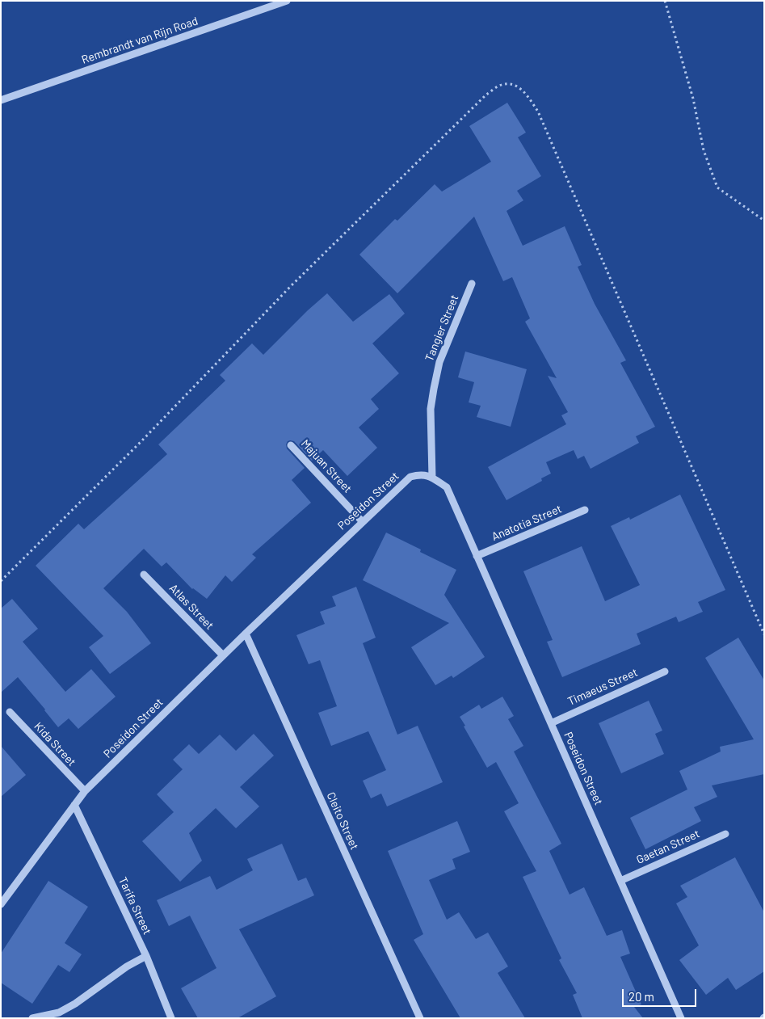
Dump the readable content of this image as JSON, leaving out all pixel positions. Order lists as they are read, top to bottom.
{
  "streets": {
    "street": [
      "Rembrandt van Rijn Road",
      "Tangier Street",
      "Majuan Street",
      "Poseidon Street",
      "Anatotia Street",
      "Atlas Street",
      "Timaeus Street",
      "Kida Street",
      "Cleito Street",
      "Gaetan Street",
      "Tarifa Street"
    ]
  },
  "crossings": [
    ["Tangier Street", "Poseidon Street"],
    ["Majuan Street", "Poseidon Street"],
    ["Poseidon Street", "Anatotia Street"],
    ["Poseidon Street", "Atlas Street"],
    ["Poseidon Street", "Timaeus Street"],
    ["Poseidon Street", "Kida Street"],
    ["Poseidon Street", "Cleito Street"],
    ["Poseidon Street", "Gaetan Street"],
    ["Poseidon Street", "Tarifa Street"]
  ],
  "scale_bar": "20 m"
}
